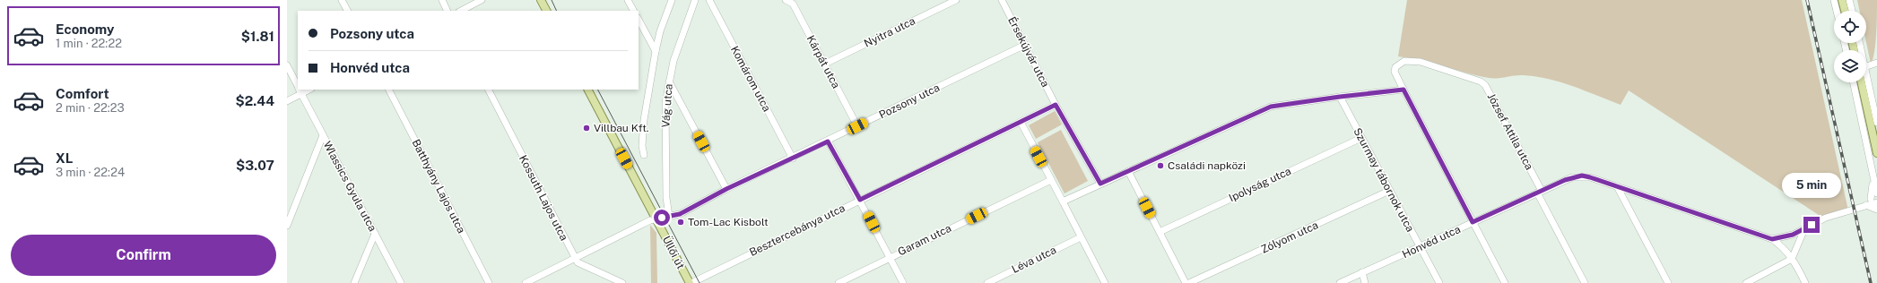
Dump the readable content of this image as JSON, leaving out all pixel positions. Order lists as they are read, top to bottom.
{
  "streets": {
    "main road": ["Üllői út"],
    "street": [
      "Nyitra utca",
      "Érsekújvár utca",
      "Kárpát utca",
      "Komárom utca",
      "Pozsony utca",
      "Vág utca",
      "József Attila utca",
      "Szurmay tábornok utca",
      "Ipolyság utca",
      "Wlassics Gyula utca",
      "Batthyány Lajos utca",
      "Kossuth Lajos utca",
      "Besztercebánya utca",
      "Zólyom utca",
      "Garam utca",
      "Honvéd utca",
      "Léva utca"
    ]
  },
  "crossings": [
    ["Nyitra utca", "Kárpát utca"],
    ["Érsekújvár utca", "Pozsony utca"],
    ["Érsekújvár utca", "Besztercebánya utca"],
    ["Kárpát utca", "Pozsony utca"],
    ["Komárom utca", "Pozsony utca"],
    ["Pozsony utca", "Vág utca"],
    ["Pozsony utca", "Kossuth Lajos utca"],
    ["Pozsony utca", "Üllői út"],
    ["József Attila utca", "Honvéd utca"],
    ["Szurmay tábornok utca", "Ipolyság utca"],
    ["Szurmay tábornok utca", "Zólyom utca"],
    ["Szurmay tábornok utca", "Honvéd utca"],
    ["Besztercebánya utca", "Üllői út"]
  ],
  "places": ["Villbau Kft.", "Családi napközi", "Tom-Lac Kisbolt"],
  "page": {
    "list": [
      {
        "name": "Economy",
        "note": "1 min · 22:22",
        "value": "$1.81"
      },
      {
        "name": "Comfort",
        "note": "2 min · 22:23",
        "value": "$2.44"
      },
      {
        "name": "XL",
        "note": "3 min · 22:24",
        "value": "$3.07"
      }
    ],
    "banner": ["Pozsony utca", "Honvéd utca"],
    "bubble": "5 min",
    "buttons": "Confirm"
  }
}
